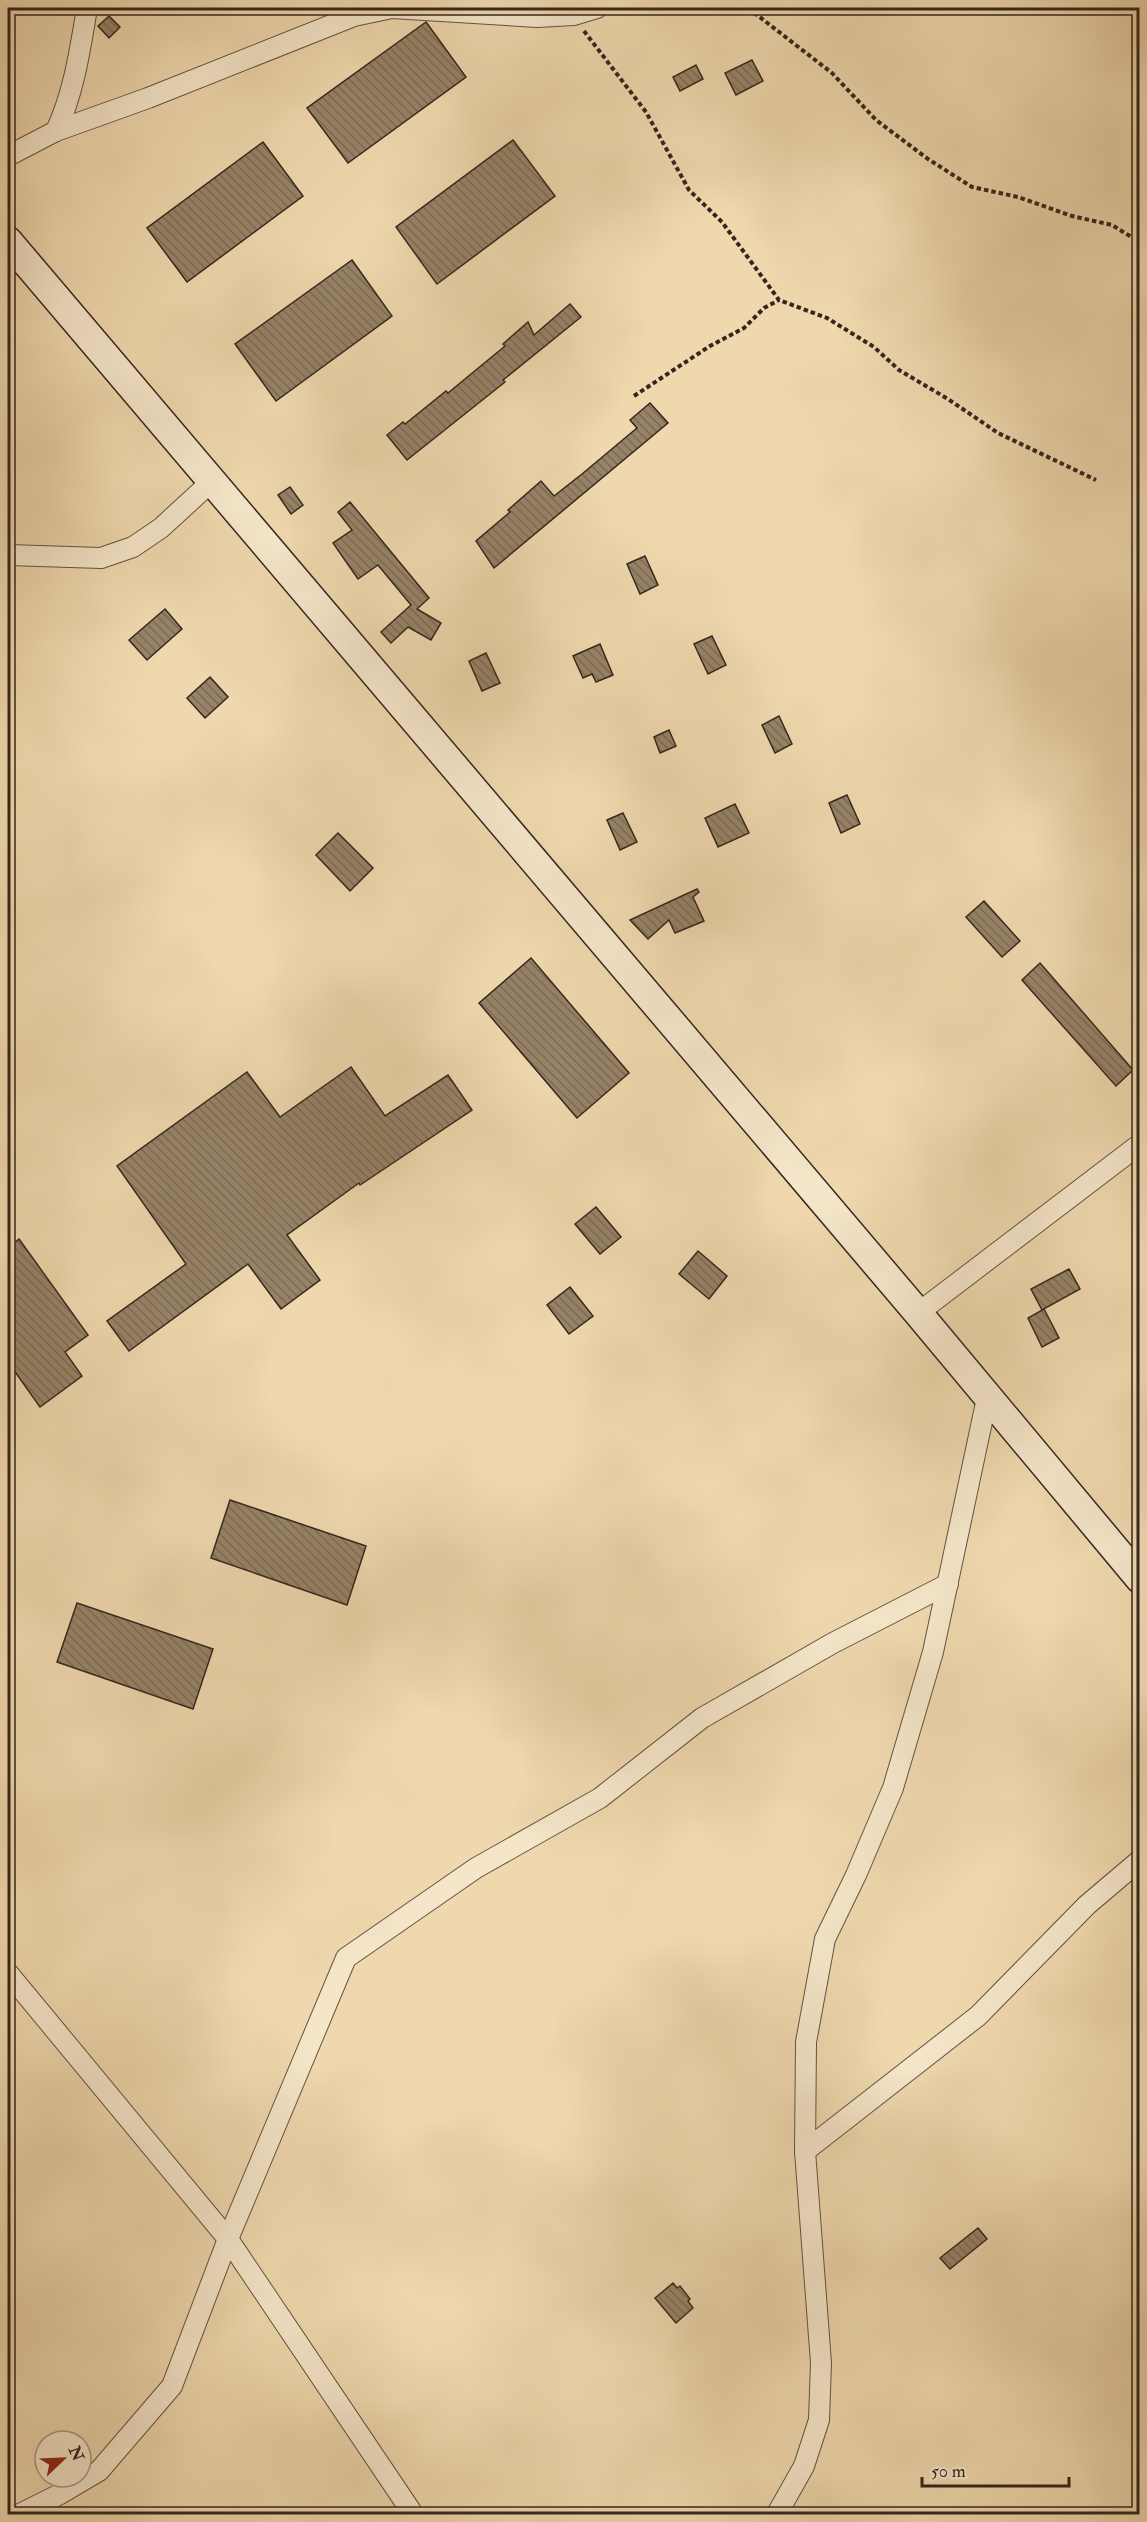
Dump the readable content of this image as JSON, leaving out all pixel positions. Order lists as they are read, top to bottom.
{
  "scale_bar": "50 m",
  "north": "top right"
}
